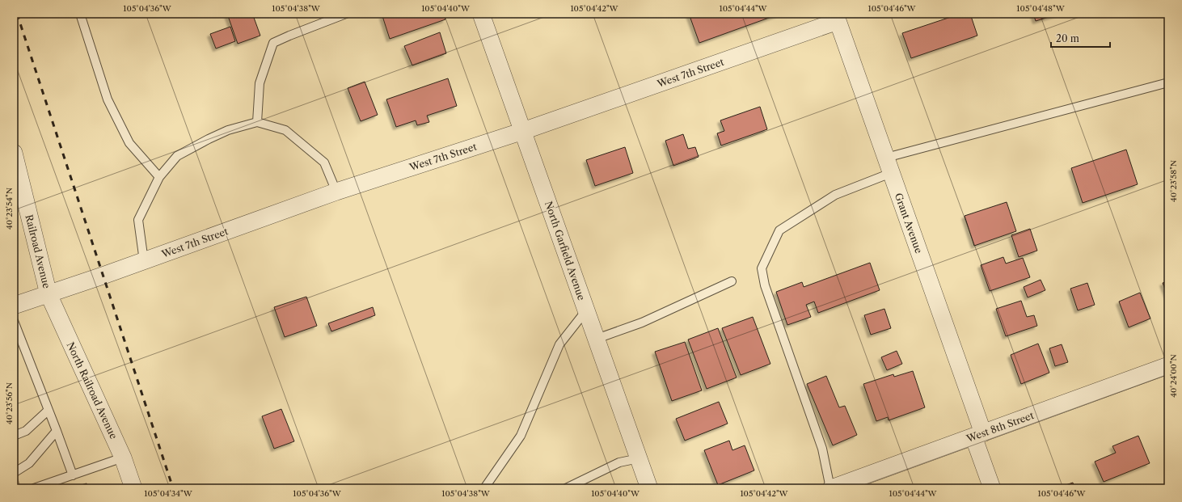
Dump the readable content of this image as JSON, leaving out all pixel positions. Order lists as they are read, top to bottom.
{
  "streets": {
    "street": [
      "West 7th Street",
      "Grant Avenue",
      "North Garfield Avenue",
      "Railroad Avenue",
      "North Railroad Avenue",
      "West 8th Street"
    ]
  },
  "crossings": [
    ["West 7th Street", "Grant Avenue"],
    ["West 7th Street", "North Garfield Avenue"],
    ["West 7th Street", "Railroad Avenue"],
    ["West 7th Street", "North Railroad Avenue"],
    ["Grant Avenue", "West 8th Street"],
    ["Railroad Avenue", "North Railroad Avenue"]
  ],
  "scale_bar": "20 m",
  "coordinates": [
    "105°04'36\"W",
    "105°04'38\"W",
    "105°04'40\"W",
    "105°04'42\"W",
    "105°04'44\"W",
    "105°04'46\"W",
    "105°04'48\"W",
    "40°23'58\"N",
    "40°23'54\"N",
    "40°24'00\"N",
    "40°23'56\"N",
    "105°04'34\"W"
  ]
}
